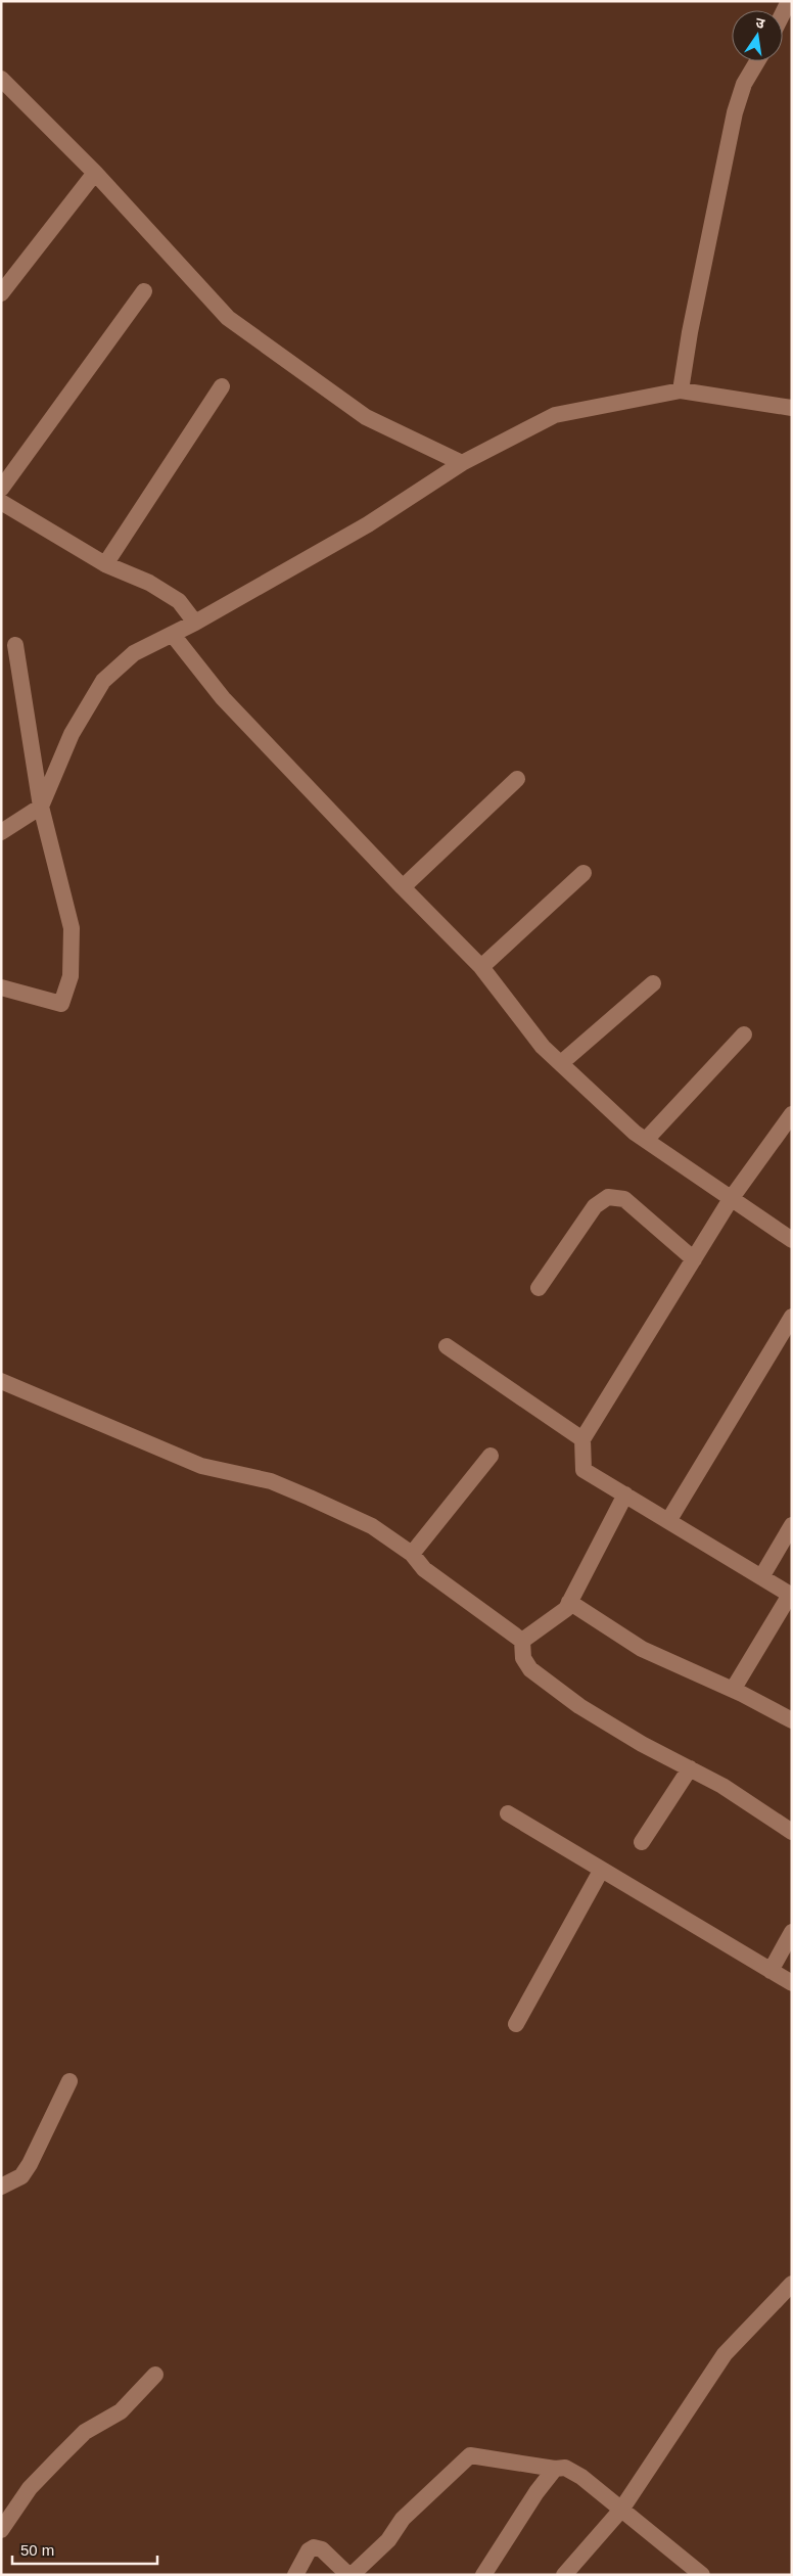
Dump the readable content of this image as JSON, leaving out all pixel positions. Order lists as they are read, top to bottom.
{
  "scale_bar": "50 m",
  "north": "top"
}
